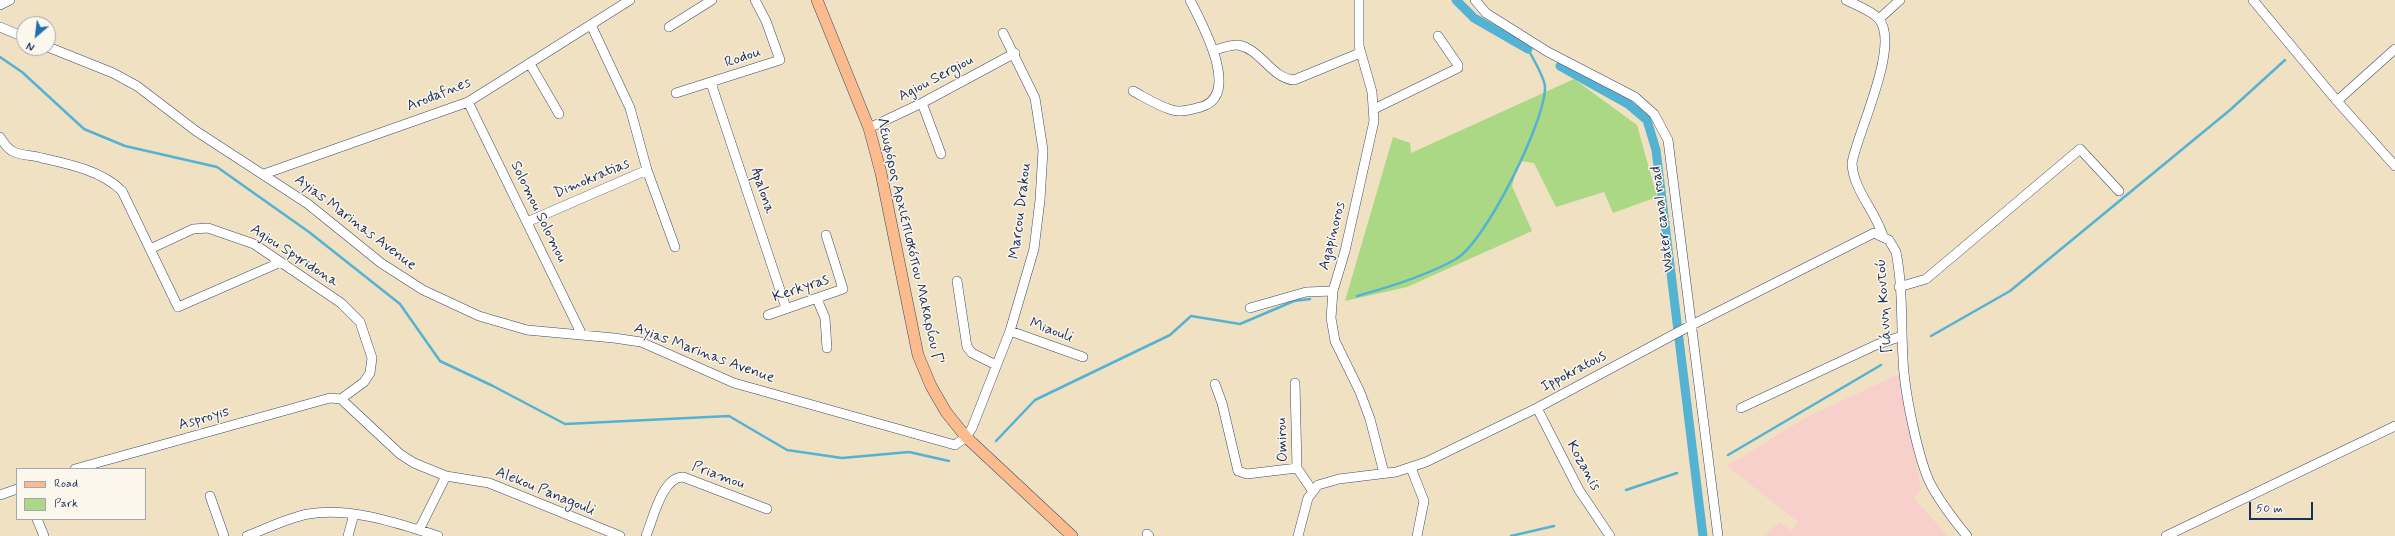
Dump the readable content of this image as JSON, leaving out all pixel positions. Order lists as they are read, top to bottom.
{
  "streets": {
    "main road": ["Λεωφόρος Αρχιεπισκόπου Μακαρίου Γ'"],
    "street": [
      "Rodou",
      "Agiou Sergiou",
      "Arodafnes",
      "Dimokratias",
      "Apalona",
      "Marcou Drakou",
      "Solomou Solomou",
      "Water canal road",
      "Ayias Marinas Avenue",
      "Agapinoros",
      "Agiou Spyridona",
      "Kerkyras",
      "Γιάννη Κοντού",
      "Miaouli",
      "Ippokratous",
      "Asproyis",
      "Omirou",
      "Kozanis",
      "Priamou",
      "Alekou Panagouli"
    ]
  },
  "crossings": [
    ["Rodou", "Apalona"],
    ["Agiou Sergiou", "Marcou Drakou"],
    ["Agiou Sergiou", "Λεωφόρος Αρχιεπισκόπου Μακαρίου Γ'"],
    ["Arodafnes", "Solomou Solomou"],
    ["Arodafnes", "Ayias Marinas Avenue"],
    ["Dimokratias", "Solomou Solomou"],
    ["Apalona", "Kerkyras"],
    ["Marcou Drakou", "Ayias Marinas Avenue"],
    ["Marcou Drakou", "Λεωφόρος Αρχιεπισκόπου Μακαρίου Γ'"],
    ["Marcou Drakou", "Miaouli"],
    ["Solomou Solomou", "Ayias Marinas Avenue"],
    ["Water canal road", "Ippokratous"],
    ["Ayias Marinas Avenue", "Λεωφόρος Αρχιεπισκόπου Μακαρίου Γ'"],
    ["Agapinoros", "Ippokratous"],
    ["Agiou Spyridona", "Asproyis"],
    ["Agiou Spyridona", "Alekou Panagouli"],
    ["Γιάννη Κοντού", "Ippokratous"],
    ["Ippokratous", "Omirou"],
    ["Ippokratous", "Kozanis"],
    ["Asproyis", "Alekou Panagouli"]
  ],
  "legend": ["Road", "Park"],
  "scale_bar": "50 m",
  "north": "bottom left"
}
